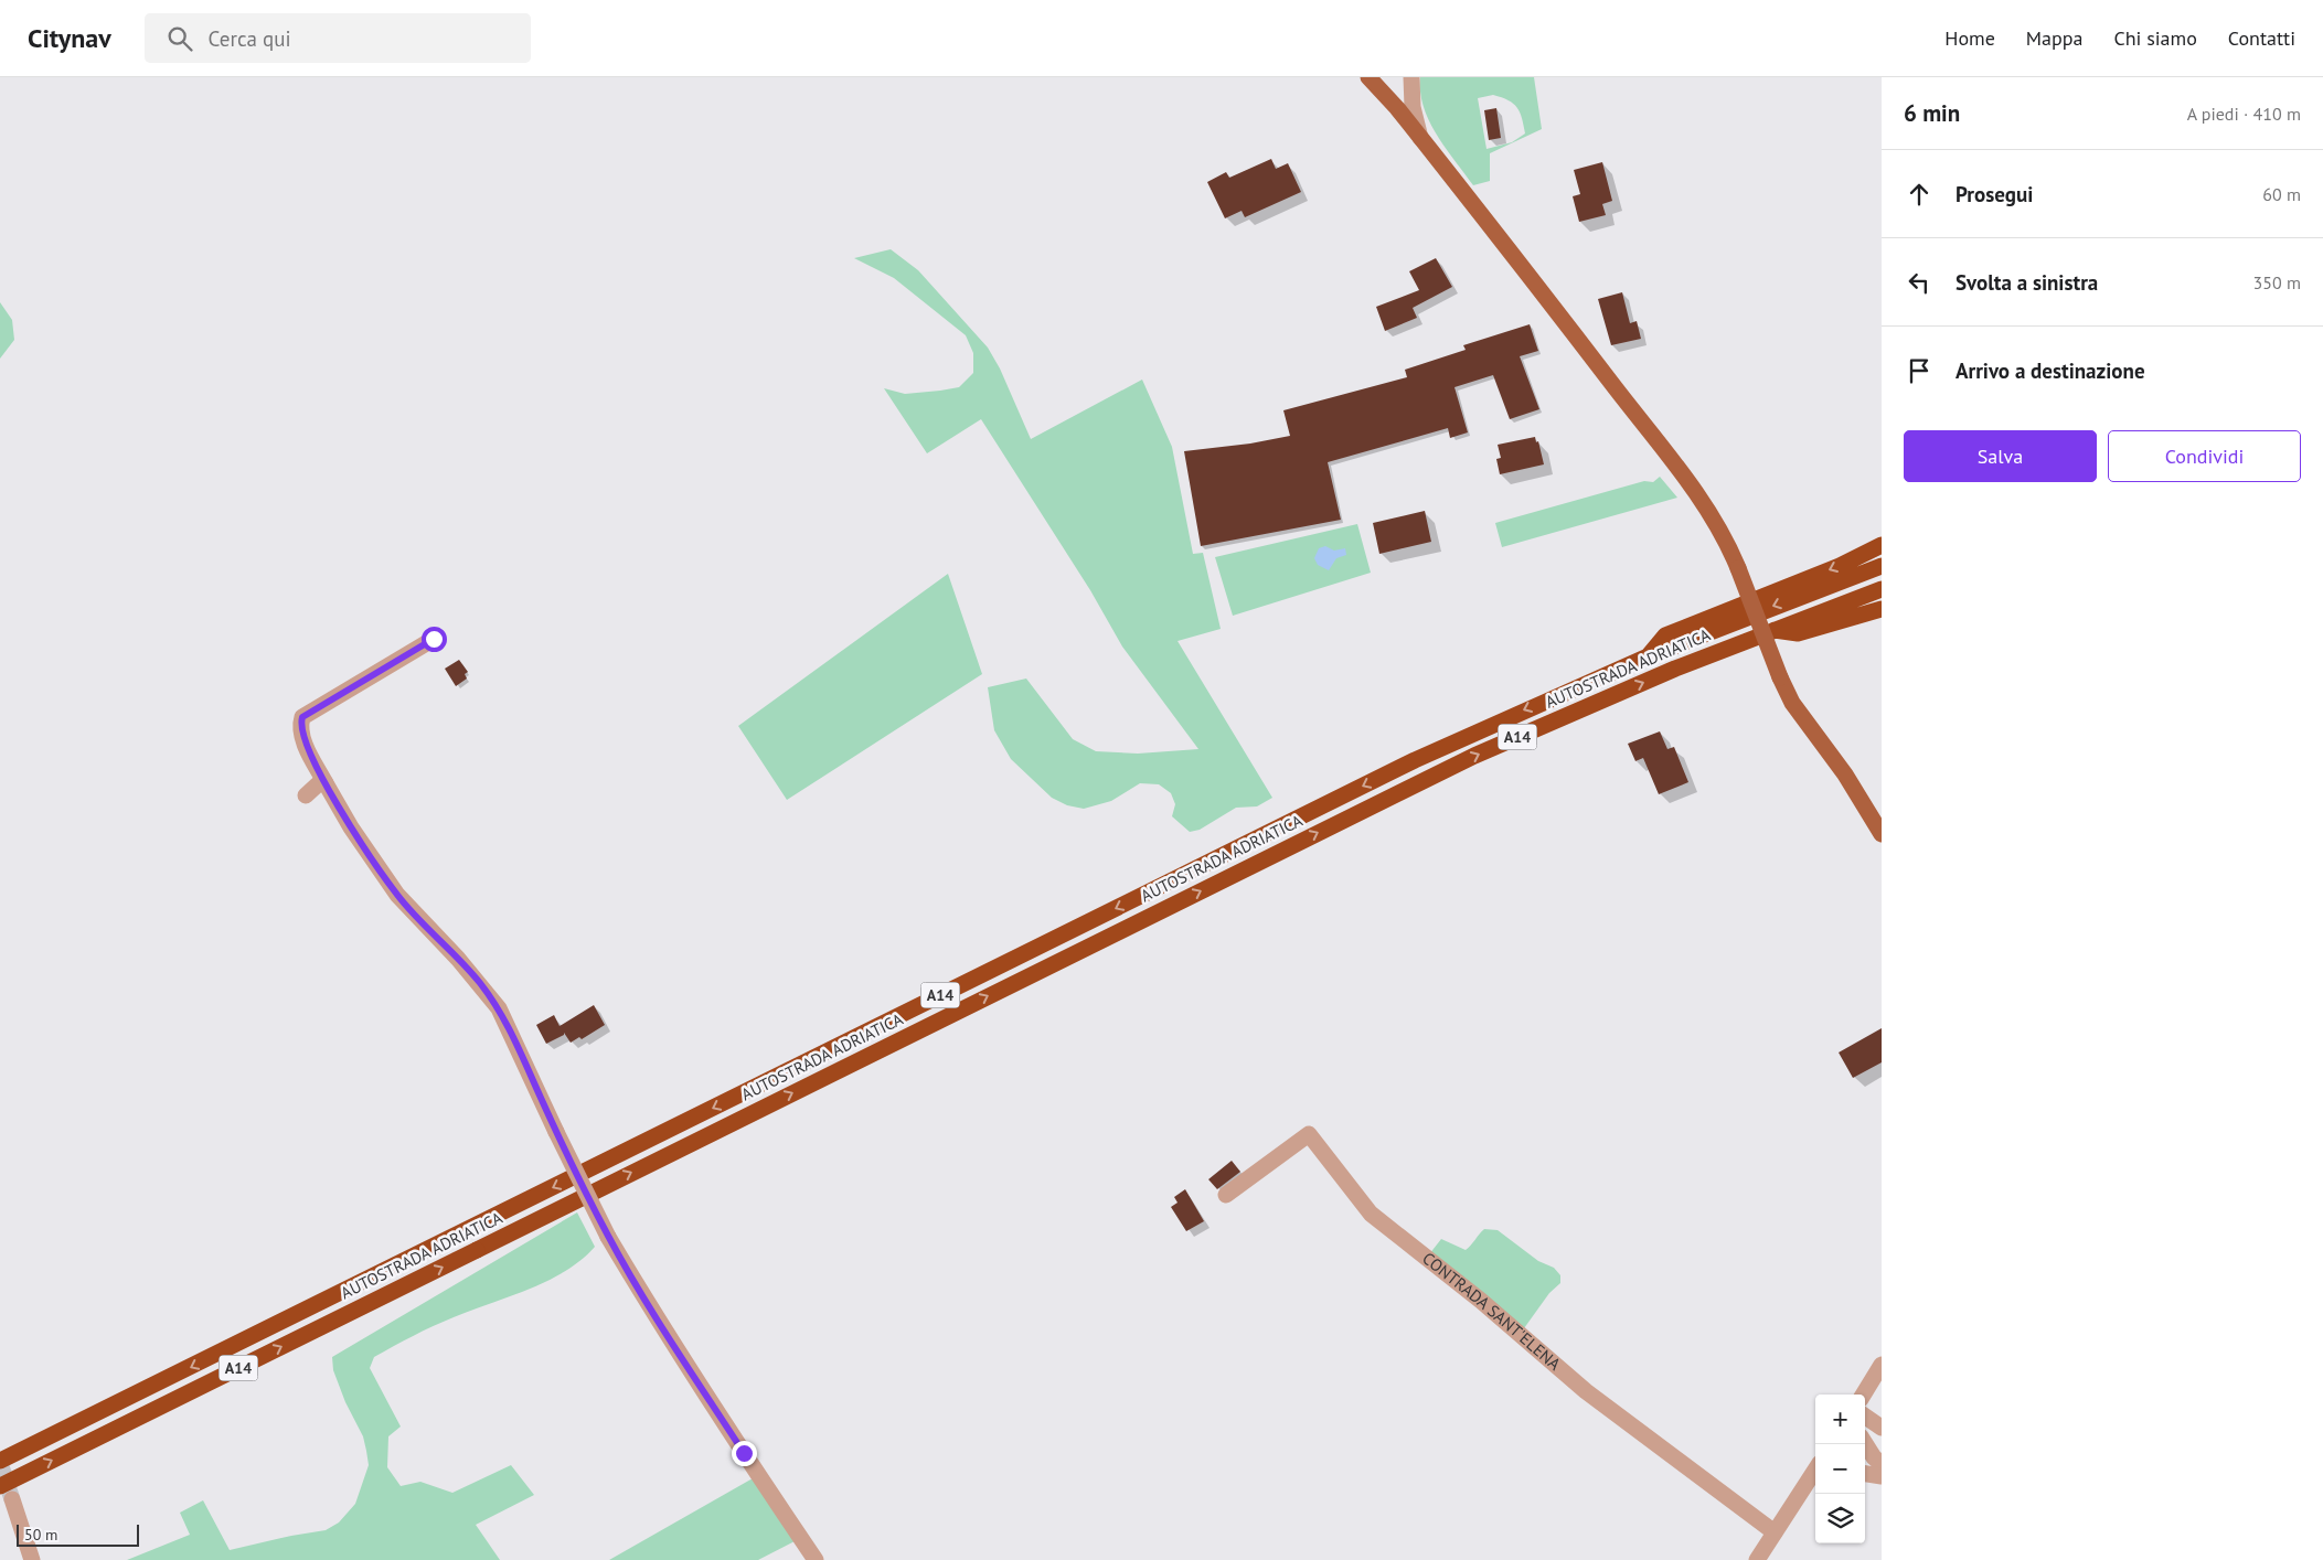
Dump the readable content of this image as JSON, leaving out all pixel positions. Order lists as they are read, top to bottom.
{
  "streets": {
    "highway": ["AUTOSTRADA ADRIATICA", "A14"],
    "street": ["CONTRADA SANT'ELENA"]
  },
  "scale_bar": "50 m",
  "page": {
    "header": "Citynav",
    "search": "Cerca qui",
    "nav": [
      "Home",
      "Mappa",
      "Chi siamo",
      "Contatti"
    ],
    "heading": ["6 min", "A piedi · 410 m"],
    "list": [
      ["Prosegui", "60 m"],
      ["Svolta a sinistra", "350 m"],
      "Arrivo a destinazione"
    ],
    "buttons": ["Salva", "Condividi"],
    "map_buttons": ["+", "−"],
    "scale": "50 m"
  }
}
